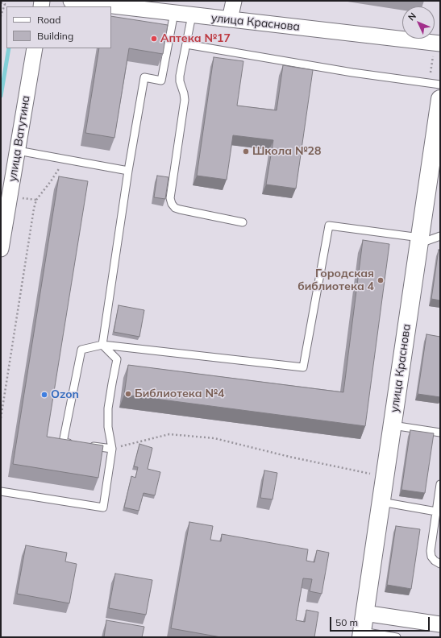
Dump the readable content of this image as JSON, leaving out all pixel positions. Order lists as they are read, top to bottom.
{
  "streets": {
    "street": ["улица Краснова", "улица Ватутина"]
  },
  "places": [
    "Аптека №17",
    "Школа №28",
    "Городская библиотека 4",
    "Библиотека №4",
    "Ozon"
  ],
  "legend": ["Road", "Building"],
  "scale_bar": "50 m",
  "north": "top left"
}
